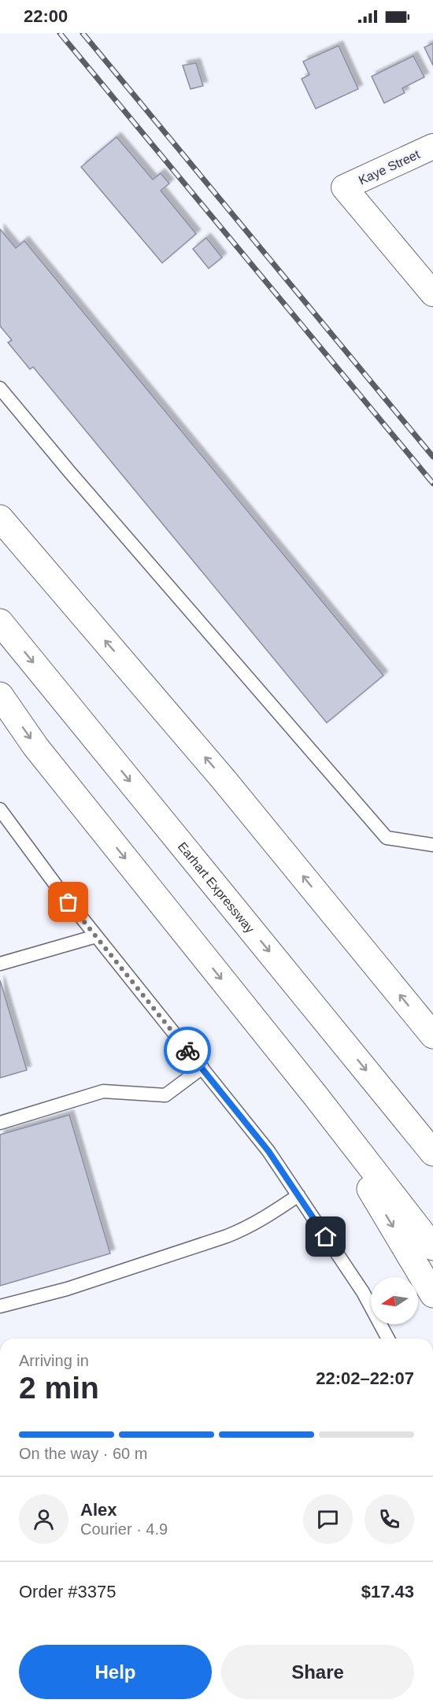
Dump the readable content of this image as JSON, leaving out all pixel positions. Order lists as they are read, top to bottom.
{
  "streets": {
    "highway": ["Earhart Expressway"],
    "street": ["Kaye Street"]
  },
  "north": "left",
  "page": {
    "status": "22:00",
    "heading": ["2 min", "Arriving in", "22:02–22:07"],
    "panel": [
      "Alex",
      "Courier · 4.9",
      "Order #3375",
      "$17.43"
    ],
    "bar": "On the way · 60 m",
    "buttons": ["Help", "Share"]
  }
}
